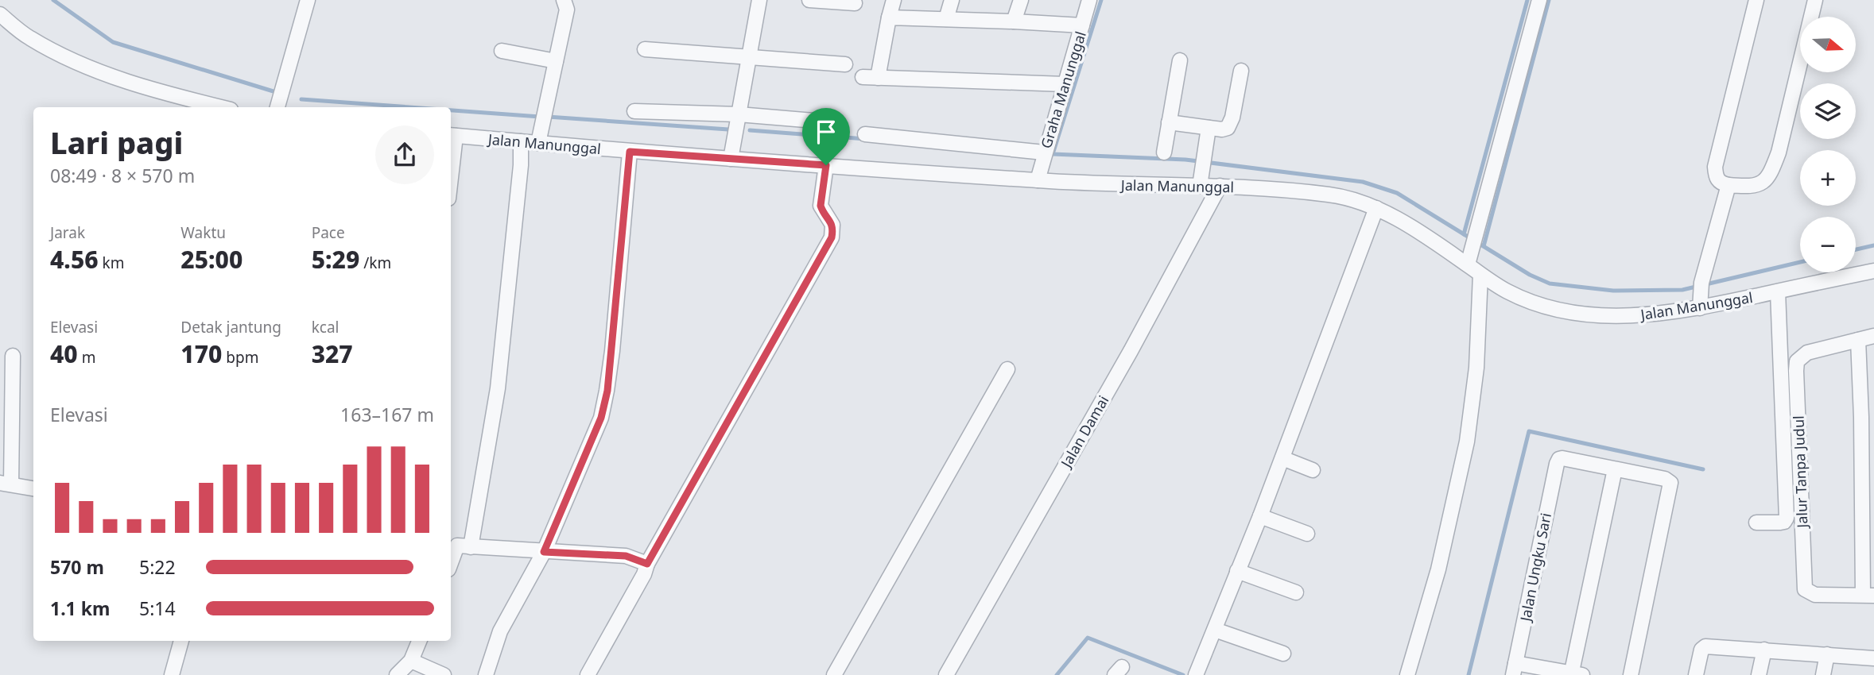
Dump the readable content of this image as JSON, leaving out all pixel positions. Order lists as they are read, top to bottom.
{
  "streets": {
    "street": [
      "Graha Manunggal",
      "Jalan Manunggal",
      "Jalan Damai",
      "Jalur Tanpa Judul",
      "Jalan Ungku Sari"
    ]
  },
  "crossings": [
    ["Graha Manunggal", "Jalan Manunggal"],
    ["Jalan Manunggal", "Jalan Damai"]
  ],
  "north": "right",
  "page": {
    "map_buttons": ["+", "−"],
    "heading": ["Lari pagi", "08:49 · 8 × 570 m"],
    "stats": [
      ["Jarak", "4.56 km"],
      ["Waktu", "25:00"],
      ["Pace", "5:29 /km"],
      ["Elevasi", "40 m"],
      ["Detak jantung", "170 bpm"],
      ["kcal", "327"]
    ],
    "chart": ["Elevasi", "163–167 m"],
    "list": [
      {
        "name": "570 m",
        "note": "5:22"
      },
      {
        "name": "1.1 km",
        "note": "5:14"
      }
    ]
  }
}
